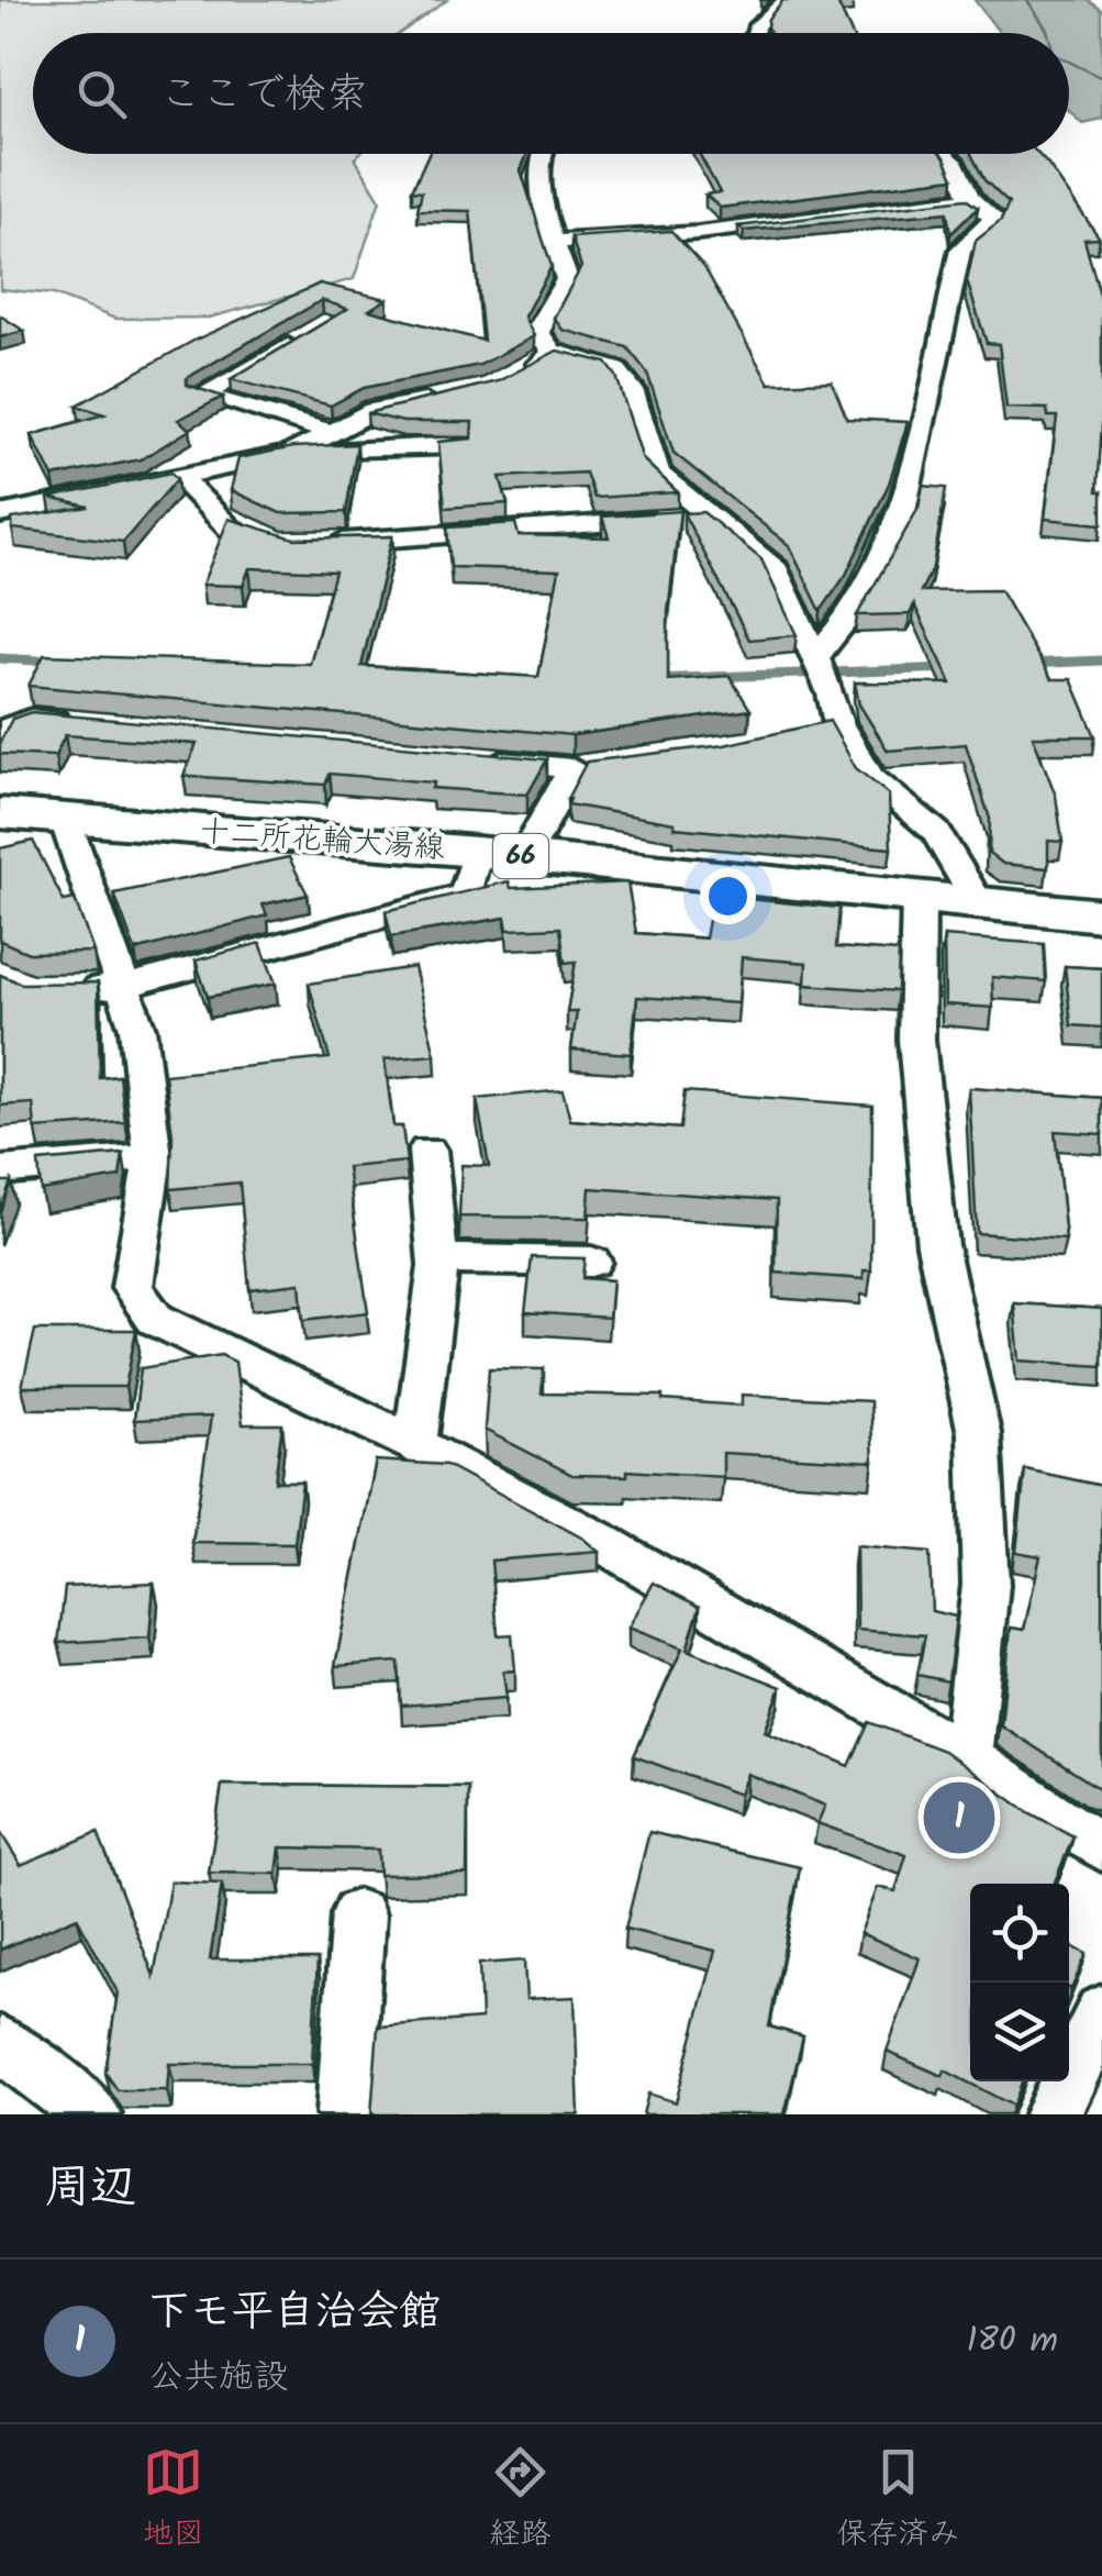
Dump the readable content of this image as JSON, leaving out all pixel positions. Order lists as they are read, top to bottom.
{
  "streets": {
    "main road": ["十二所花輪大湯線", "66"]
  },
  "page": {
    "search": "ここで検索",
    "pins": "1",
    "heading": "周辺",
    "list": [
      {
        "mark": "1",
        "name": "下モ平自治会館",
        "note": "公共施設",
        "value": "180 m"
      }
    ],
    "nav": ["地図", "経路", "保存済み"]
  }
}
